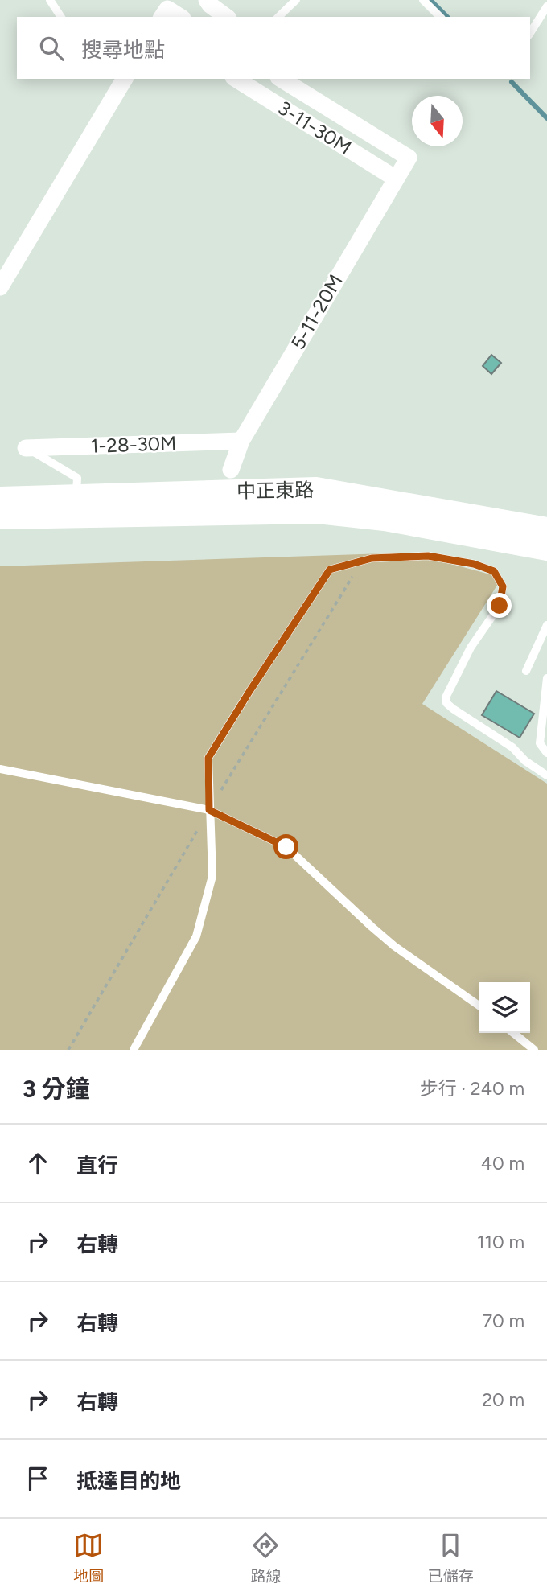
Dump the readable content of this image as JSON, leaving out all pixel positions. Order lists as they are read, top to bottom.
{
  "streets": {
    "main road": ["中正東路"],
    "street": ["3-11-30M", "5-11-20M", "1-28-30M"]
  },
  "crossings": [
    ["3-11-30M", "5-11-20M"],
    ["5-11-20M", "1-28-30M"],
    ["5-11-20M", "中正東路"]
  ],
  "north": "bottom",
  "page": {
    "search": "搜尋地點",
    "heading": ["3 分鐘", "步行 · 240 m"],
    "list": [
      ["直行", "40 m"],
      ["右轉", "110 m"],
      ["右轉", "70 m"],
      ["右轉", "20 m"],
      "抵達目的地"
    ],
    "nav": ["地圖", "路線", "已儲存"]
  }
}
